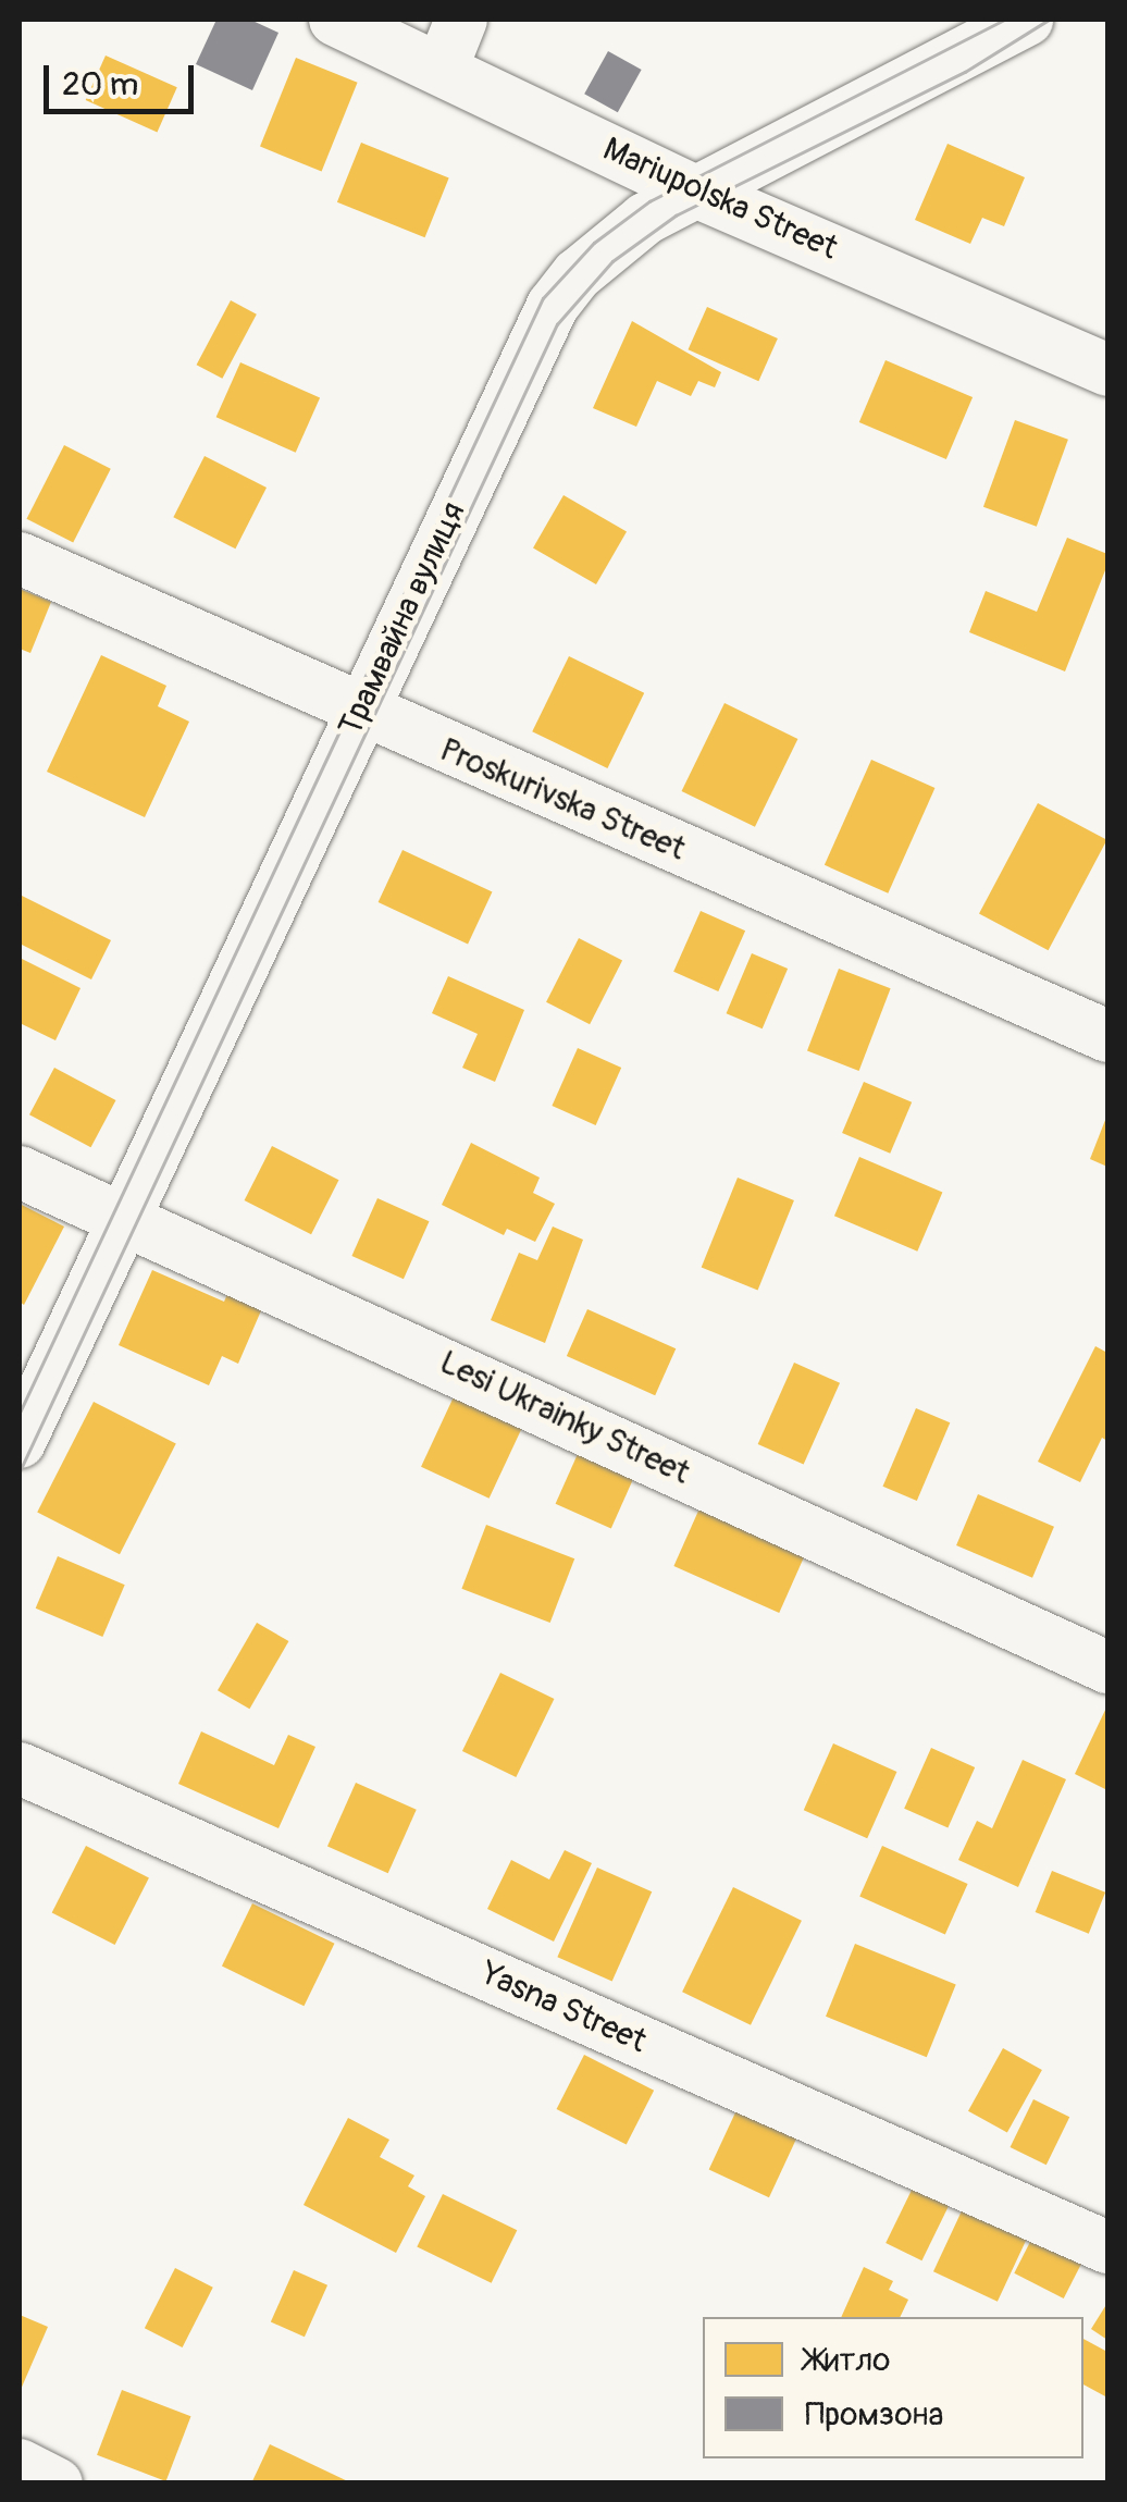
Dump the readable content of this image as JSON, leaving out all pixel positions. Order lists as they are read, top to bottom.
{
  "streets": {
    "street": [
      "Mariupolska Street",
      "Трамвайна вулиця",
      "Proskurivska Street",
      "Lesi Ukrainky Street",
      "Yasna Street"
    ]
  },
  "crossings": [
    ["Mariupolska Street", "Трамвайна вулиця"],
    ["Трамвайна вулиця", "Proskurivska Street"],
    ["Трамвайна вулиця", "Lesi Ukrainky Street"]
  ],
  "legend": ["Житло", "Промзона"],
  "scale_bar": "20 m"
}
